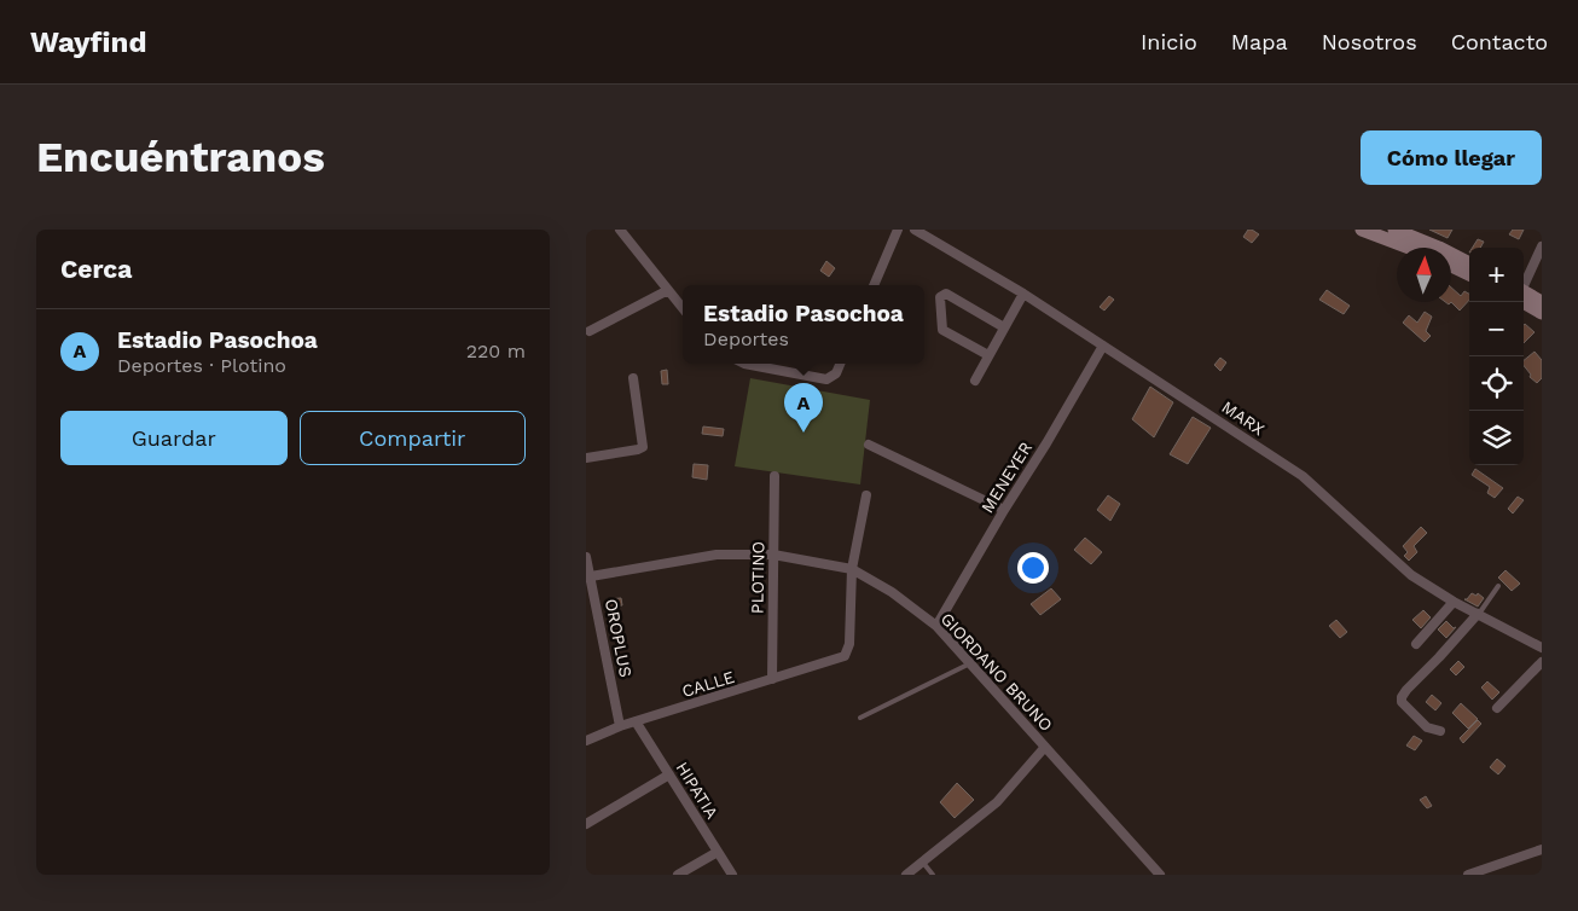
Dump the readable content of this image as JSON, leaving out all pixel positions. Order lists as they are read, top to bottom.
{
  "streets": {
    "street": [
      "MARX",
      "MENEYER",
      "PLOTINO",
      "OROPLUS",
      "GIORDANO BRUNO",
      "CALLE",
      "HIPATIA"
    ]
  },
  "crossings": [
    ["MARX", "MENEYER"],
    ["MENEYER", "GIORDANO BRUNO"],
    ["PLOTINO", "GIORDANO BRUNO"],
    ["PLOTINO", "CALLE"],
    ["OROPLUS", "GIORDANO BRUNO"],
    ["OROPLUS", "CALLE"],
    ["GIORDANO BRUNO", "CALLE"],
    ["CALLE", "HIPATIA"]
  ],
  "north": "top",
  "page": {
    "header": "Wayfind",
    "nav": [
      "Inicio",
      "Mapa",
      "Nosotros",
      "Contacto"
    ],
    "buttons": [
      "Cómo llegar",
      ["Guardar", "Compartir"]
    ],
    "title": "Encuéntranos",
    "heading": "Cerca",
    "map_buttons": ["+", "−"],
    "popup": ["Estadio Pasochoa", "Deportes"],
    "list": [
      {
        "mark": "A",
        "name": "Estadio Pasochoa",
        "note": "Deportes · Plotino",
        "value": "220 m"
      }
    ],
    "pins": "A"
  }
}
